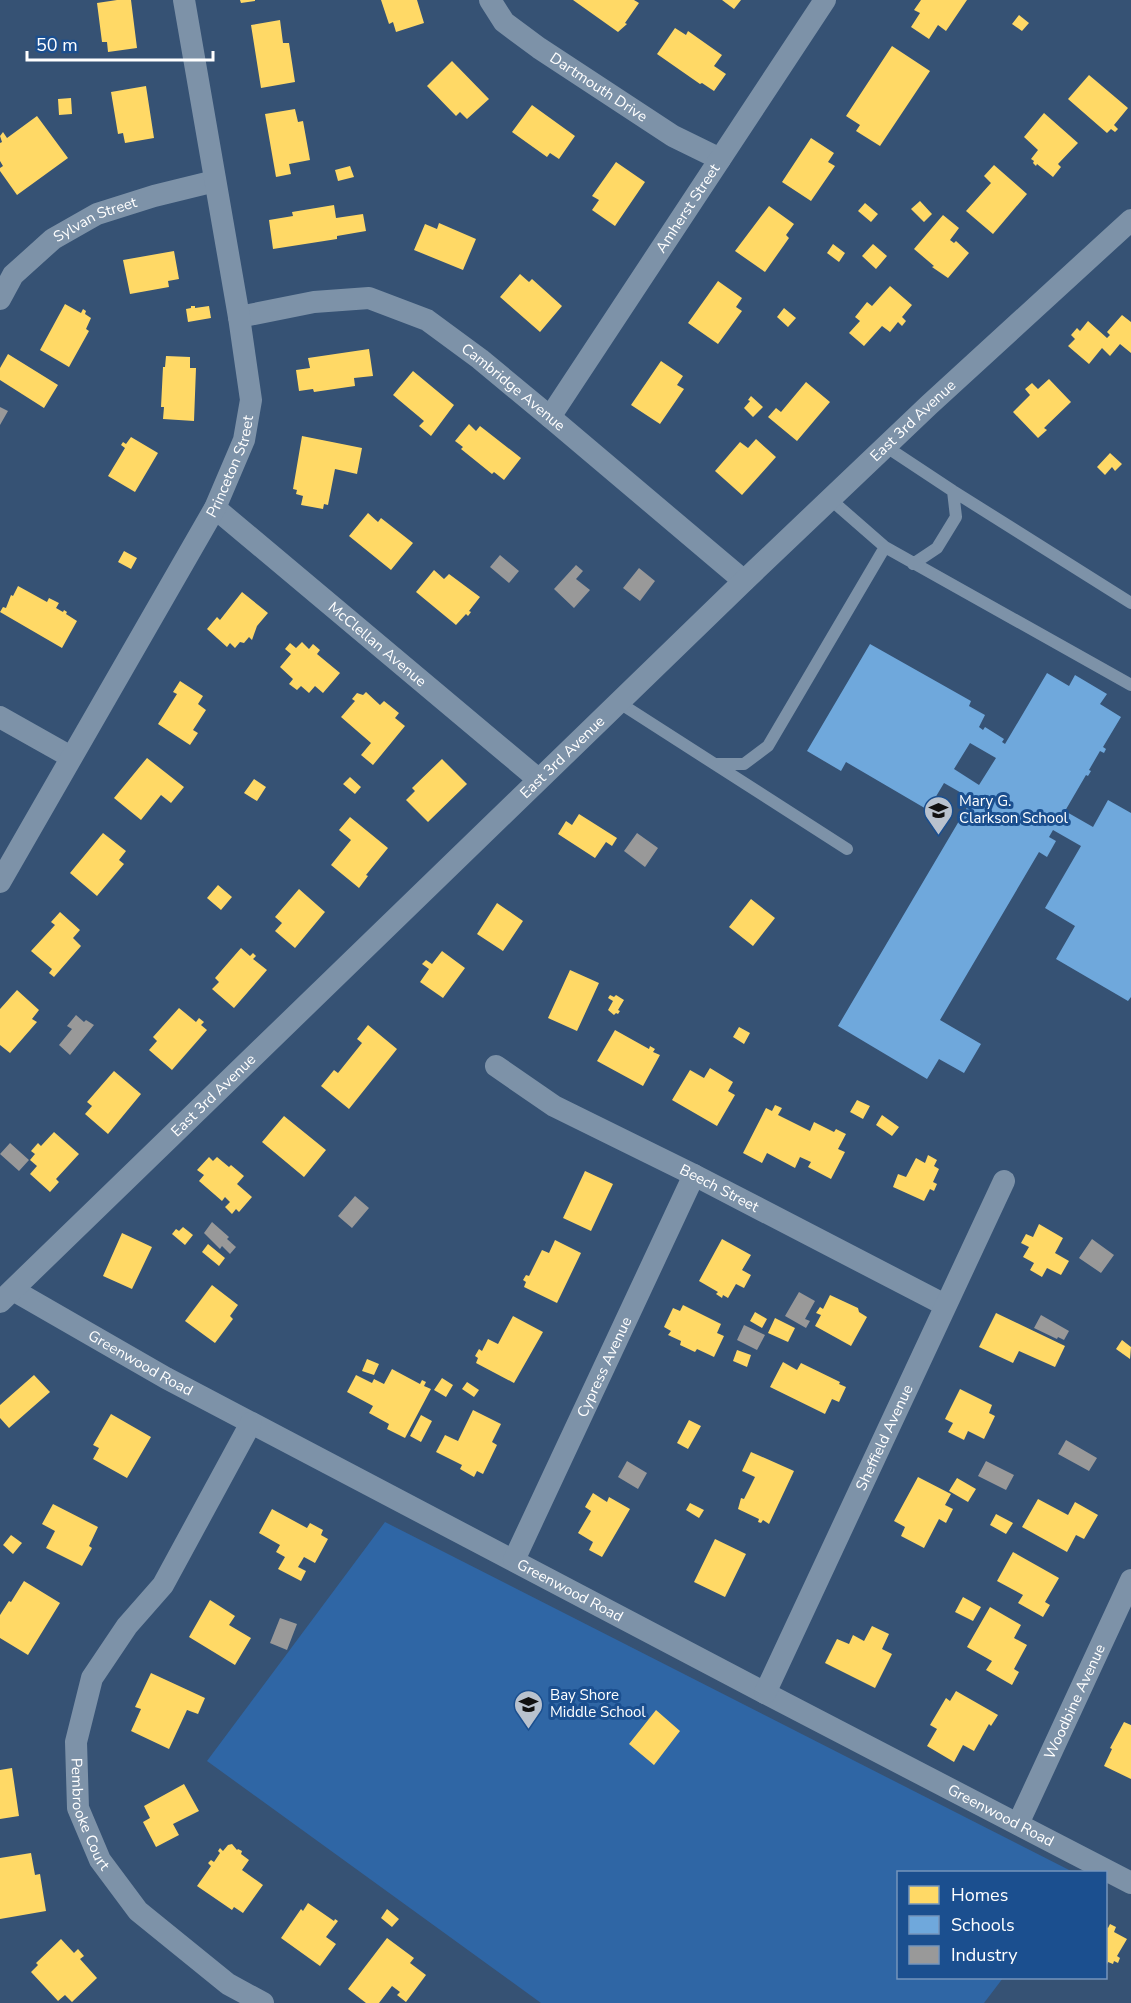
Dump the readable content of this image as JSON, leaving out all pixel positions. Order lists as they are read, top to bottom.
{
  "streets": {
    "street": [
      "Dartmouth Drive",
      "Amherst Street",
      "Sylvan Street",
      "Cambridge Avenue",
      "East 3rd Avenue",
      "Princeton Street",
      "McClellan Avenue",
      "Beech Street",
      "Greenwood Road",
      "Cypress Avenue",
      "Sheffield Avenue",
      "Woodbine Avenue",
      "Pembrooke Court"
    ]
  },
  "crossings": [
    ["Dartmouth Drive", "Amherst Street"],
    ["Amherst Street", "Cambridge Avenue"],
    ["Sylvan Street", "Princeton Street"],
    ["Cambridge Avenue", "East 3rd Avenue"],
    ["Cambridge Avenue", "Princeton Street"],
    ["East 3rd Avenue", "McClellan Avenue"],
    ["East 3rd Avenue", "Greenwood Road"],
    ["Princeton Street", "McClellan Avenue"],
    ["Beech Street", "Cypress Avenue"],
    ["Beech Street", "Sheffield Avenue"],
    ["Greenwood Road", "Cypress Avenue"],
    ["Greenwood Road", "Sheffield Avenue"],
    ["Greenwood Road", "Woodbine Avenue"],
    ["Greenwood Road", "Pembrooke Court"]
  ],
  "places": {
    "school or university": ["Mary G. Clarkson School", "Bay Shore Middle School"]
  },
  "legend": ["Homes", "Schools", "Industry"],
  "scale_bar": "50 m"
}
